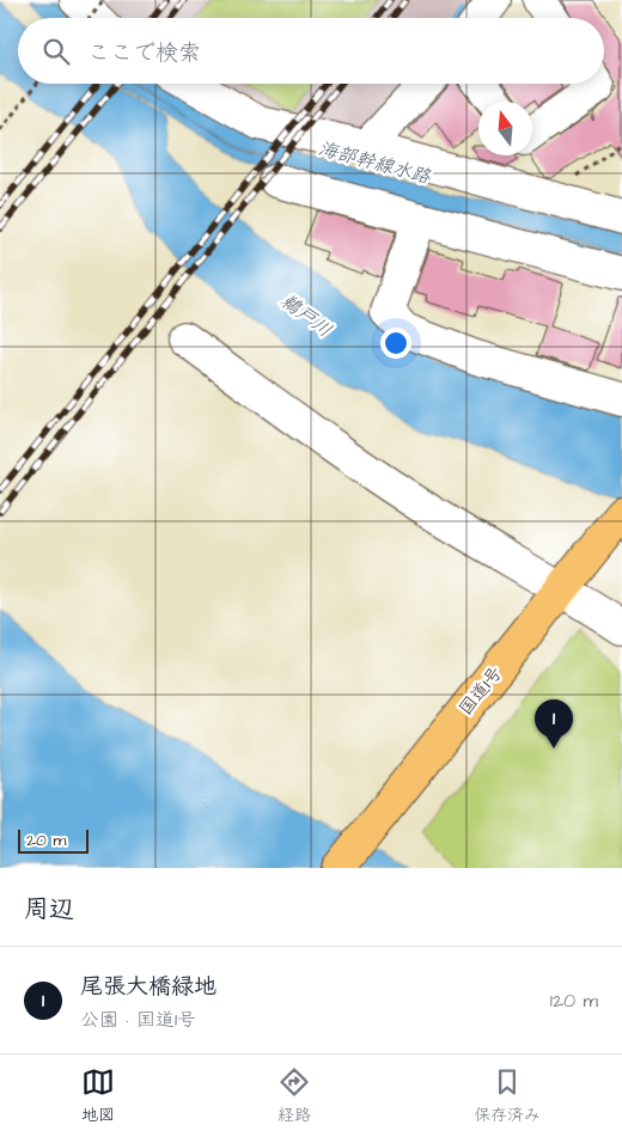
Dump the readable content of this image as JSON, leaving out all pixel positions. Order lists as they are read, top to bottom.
{
  "streets": {
    "highway": ["国道1号"]
  },
  "water": ["海部幹線水路", "鵜戸川"],
  "scale_bar": "20 m",
  "north": "top",
  "page": {
    "search": "ここで検索",
    "pins": "1",
    "scale": "20 m",
    "heading": "周辺",
    "list": [
      {
        "mark": "1",
        "name": "尾張大橋緑地",
        "note": "公園 · 国道1号",
        "value": "120 m"
      }
    ],
    "nav": ["地図", "経路", "保存済み"]
  }
}
